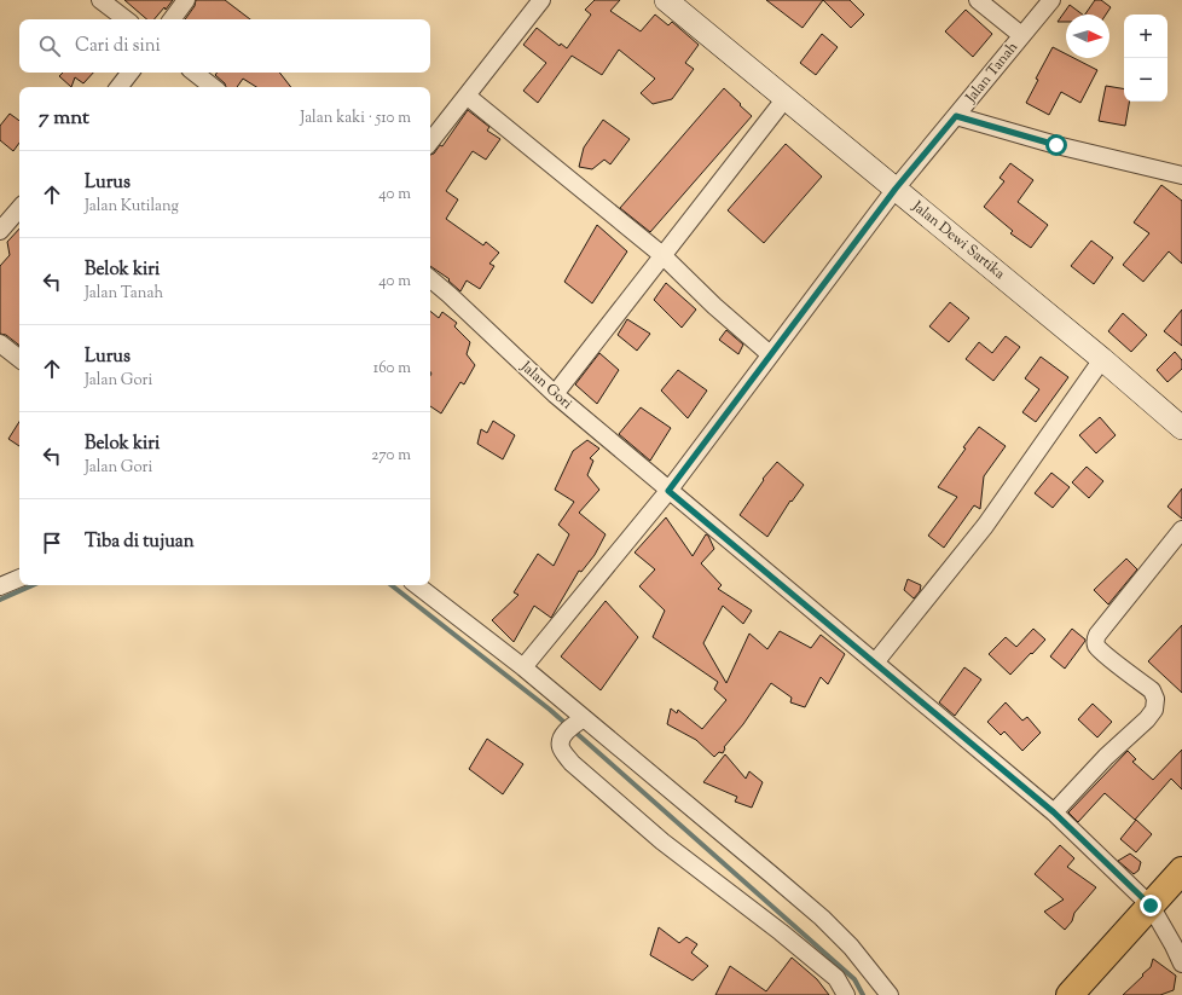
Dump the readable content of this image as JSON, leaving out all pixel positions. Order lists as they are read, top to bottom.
{
  "streets": {
    "main road": ["Jalan Dewi Sartika"],
    "street": ["Jalan Tanah", "Jalan Gori"]
  },
  "crossings": [
    ["Jalan Tanah", "Jalan Dewi Sartika"]
  ],
  "north": "right",
  "page": {
    "map_buttons": ["+", "−"],
    "search": "Cari di sini",
    "heading": ["7 mnt", "Jalan kaki · 510 m"],
    "list": [
      ["Lurus", "Jalan Kutilang", "40 m"],
      ["Belok kiri", "Jalan Tanah", "40 m"],
      ["Lurus", "Jalan Gori", "160 m"],
      ["Belok kiri", "Jalan Gori", "270 m"],
      "Tiba di tujuan"
    ]
  }
}
